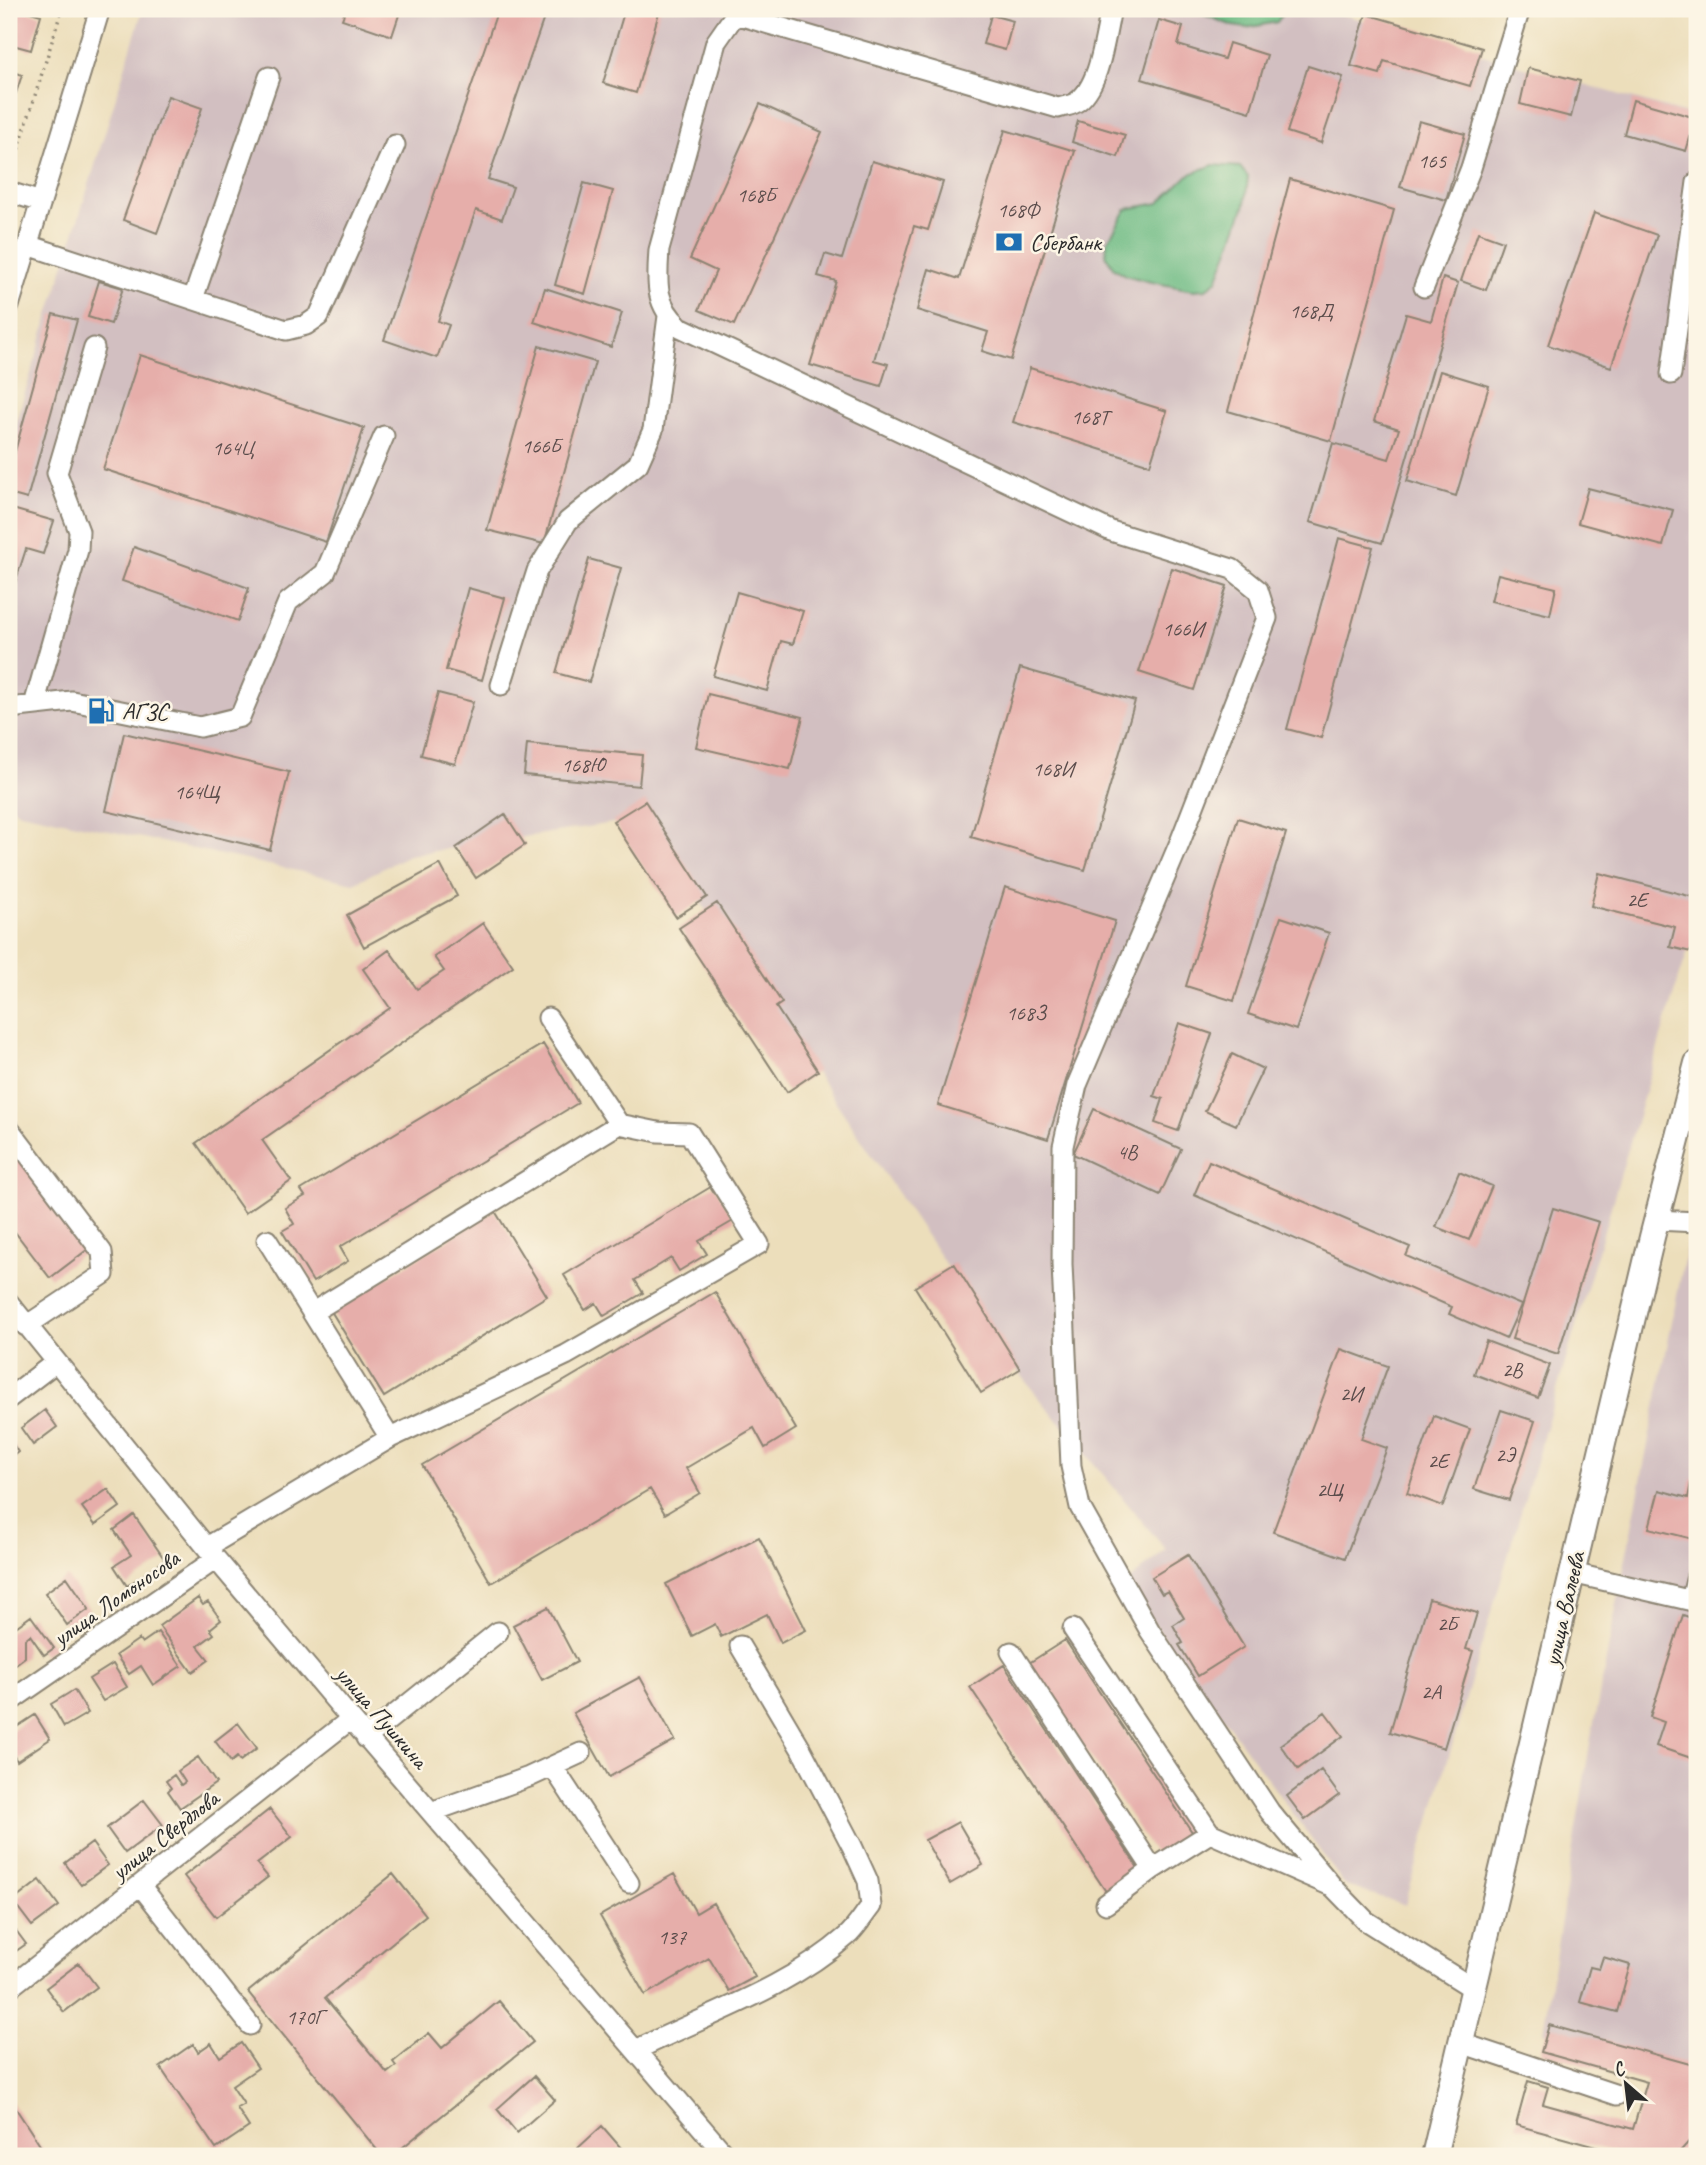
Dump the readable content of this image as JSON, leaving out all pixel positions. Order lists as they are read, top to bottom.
{
  "streets": {
    "main road": ["улица Валеева"],
    "street": ["улица Ломоносова", "улица Пушкина", "улица Свердлова"]
  },
  "crossings": [
    ["улица Ломоносова", "улица Пушкина"],
    ["улица Пушкина", "улица Свердлова"]
  ],
  "places": {
    "bank": ["Сбербанк"],
    "fuel station": ["АГЗС"]
  },
  "house_numbers": [
    "165",
    "168Б",
    "168Ф",
    "168Д",
    "168Т",
    "166Б",
    "164Ц",
    "166И",
    "168Ю",
    "168И",
    "164Щ",
    "2Е",
    "168З",
    "4В",
    "2В",
    "2И",
    "2Э",
    "2Е",
    "2Щ",
    "2Б",
    "2А",
    "137",
    "170Г"
  ],
  "north": "top left"
}
